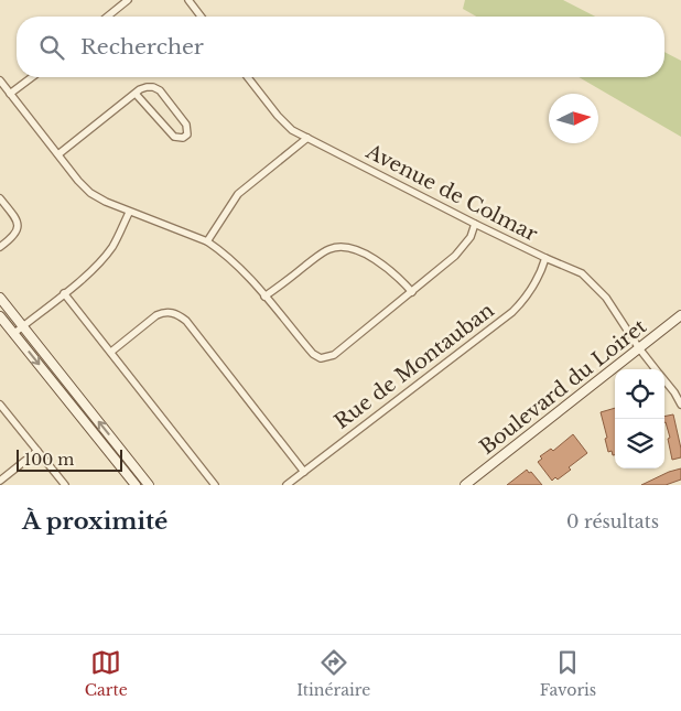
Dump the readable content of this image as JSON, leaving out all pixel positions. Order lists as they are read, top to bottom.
{
  "streets": {
    "street": ["Avenue de Colmar", "Rue de Montauban", "Boulevard du Loiret"]
  },
  "crossings": [
    ["Avenue de Colmar", "Rue de Montauban"],
    ["Avenue de Colmar", "Boulevard du Loiret"]
  ],
  "scale_bar": "100 m",
  "north": "right",
  "page": {
    "search": "Rechercher",
    "scale": "100 m",
    "heading": ["À proximité", "0 résultats"],
    "nav": ["Carte", "Itinéraire", "Favoris"]
  }
}
